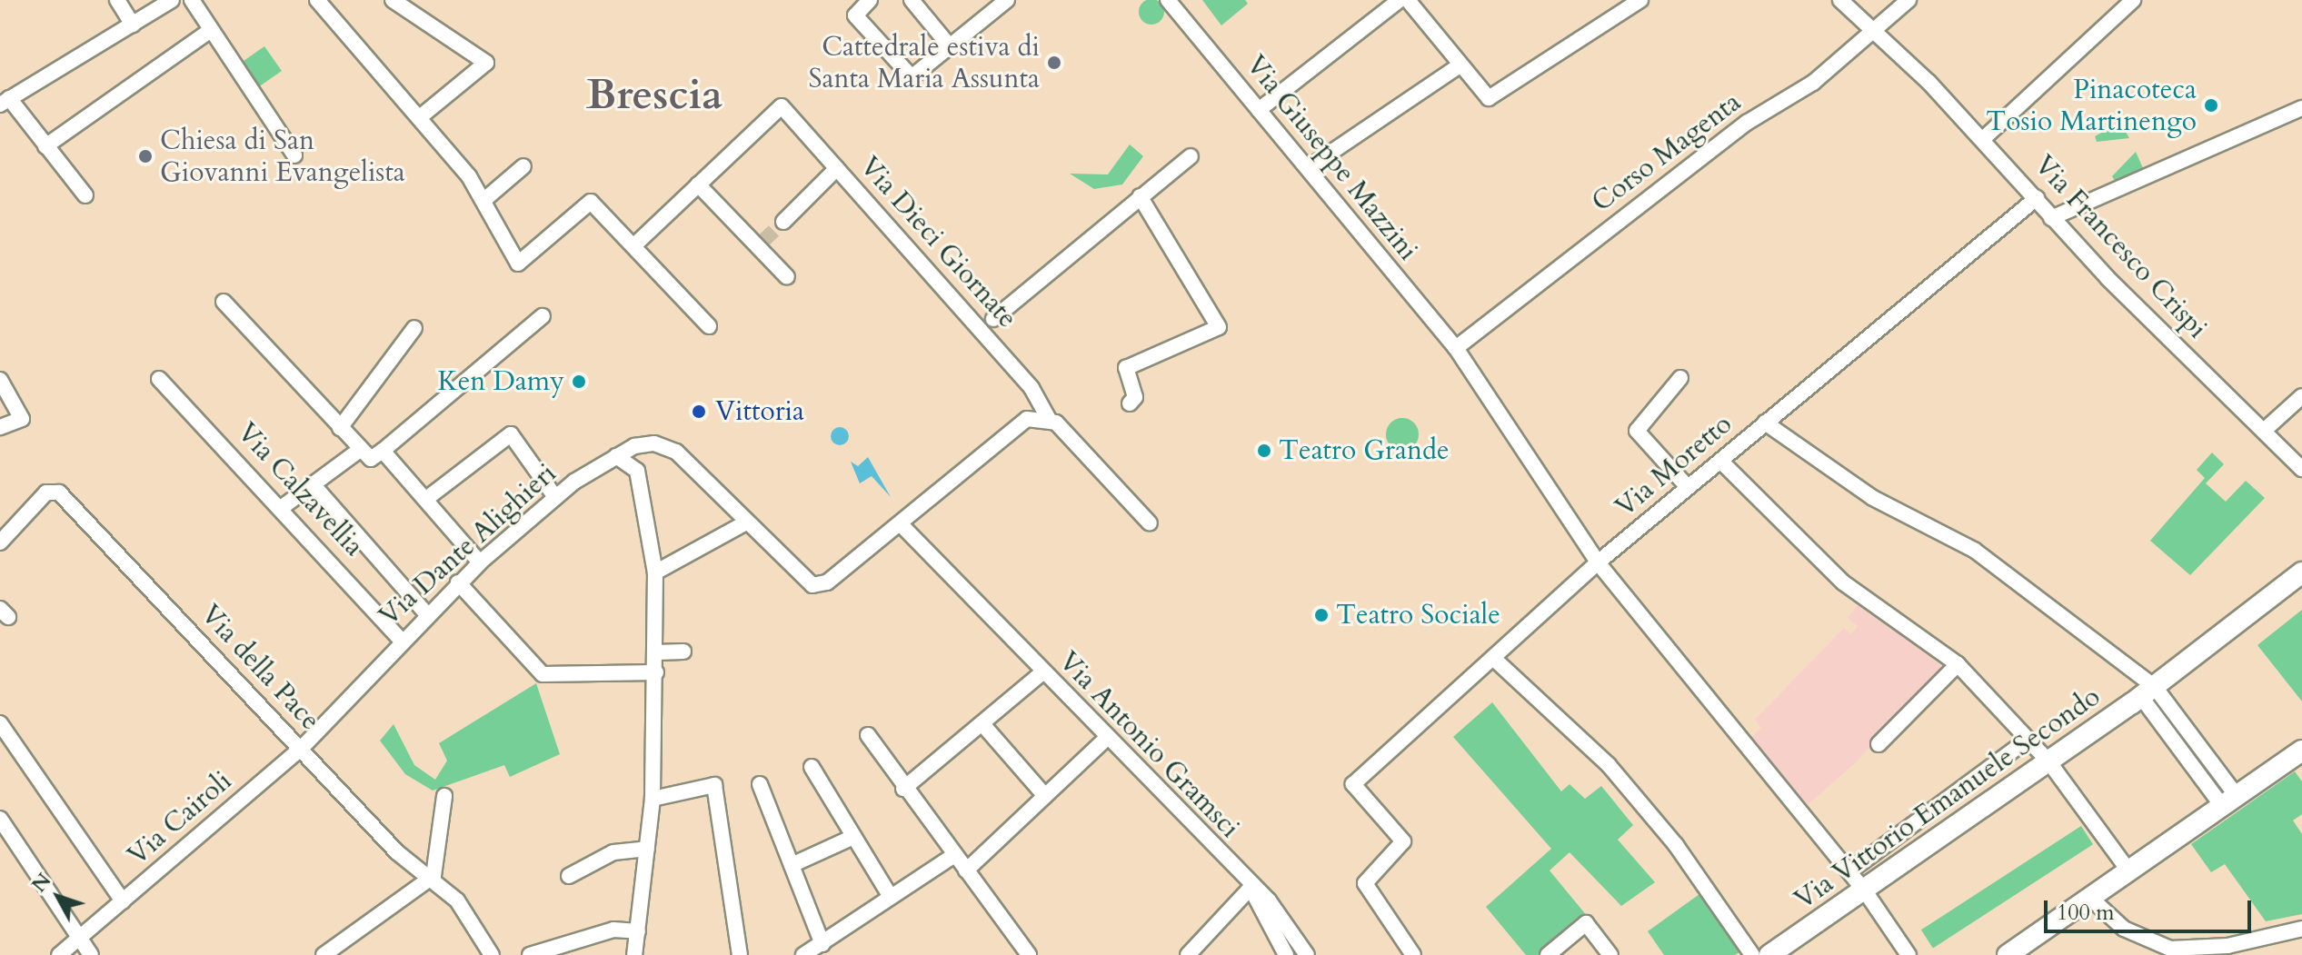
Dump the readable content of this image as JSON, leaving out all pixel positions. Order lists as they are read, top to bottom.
{
  "streets": {
    "main road": ["Via Vittorio Emanuele Secondo"],
    "street": [
      "Corso Magenta",
      "Via Giuseppe Mazzini",
      "Via Dieci Giornate",
      "Via Francesco Crispi",
      "Via Moretto",
      "Via Calzavellia",
      "Via Dante Alighieri",
      "Via della Pace",
      "Via Antonio Gramsci",
      "Via Cairoli"
    ]
  },
  "crossings": [
    ["Corso Magenta", "Via Giuseppe Mazzini"],
    ["Corso Magenta", "Via Francesco Crispi"],
    ["Via Giuseppe Mazzini", "Via Moretto"],
    ["Via Giuseppe Mazzini", "Via Vittorio Emanuele Secondo"],
    ["Via Francesco Crispi", "Via Moretto"],
    ["Via Calzavellia", "Via Dante Alighieri"],
    ["Via Dante Alighieri", "Via della Pace"],
    ["Via Dante Alighieri", "Via Cairoli"],
    ["Via della Pace", "Via Cairoli"]
  ],
  "districts": ["Brescia"],
  "places": [
    "Cattedrale estiva di Santa Maria Assunta",
    "Pinacoteca Tosio Martinengo",
    "Chiesa di San Giovanni Evangelista",
    "Ken Damy",
    "Vittoria",
    "Teatro Grande",
    "Teatro Sociale"
  ],
  "scale_bar": "100 m",
  "north": "top left"
}
